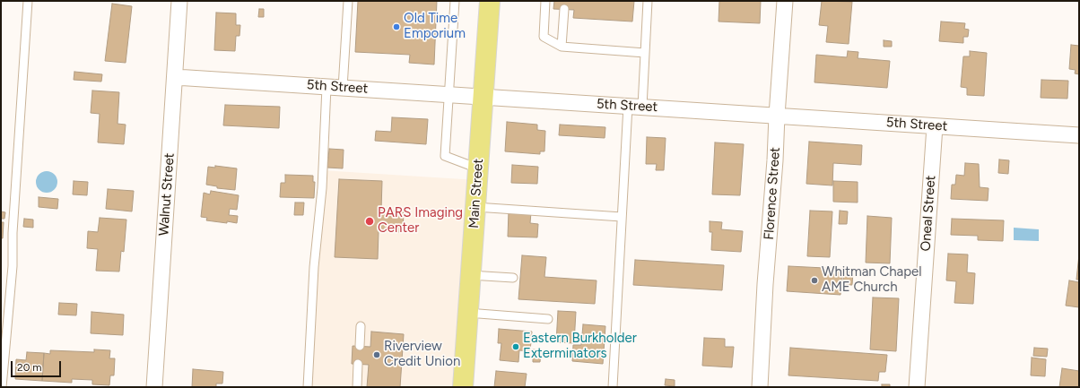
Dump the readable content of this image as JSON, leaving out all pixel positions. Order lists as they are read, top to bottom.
{
  "streets": {
    "main road": ["Main Street"],
    "street": [
      "5th Street",
      "Florence Street",
      "Walnut Street",
      "Oneal Street"
    ]
  },
  "crossings": [
    ["5th Street", "Main Street"],
    ["5th Street", "Florence Street"],
    ["5th Street", "Walnut Street"],
    ["5th Street", "Oneal Street"]
  ],
  "places": [
    "Old Time Emporium",
    "PARS Imaging Center",
    "Whitman Chapel AME Church",
    "Eastern Burkholder Exterminators",
    "Riverview Credit Union"
  ],
  "scale_bar": "20 m"
}
